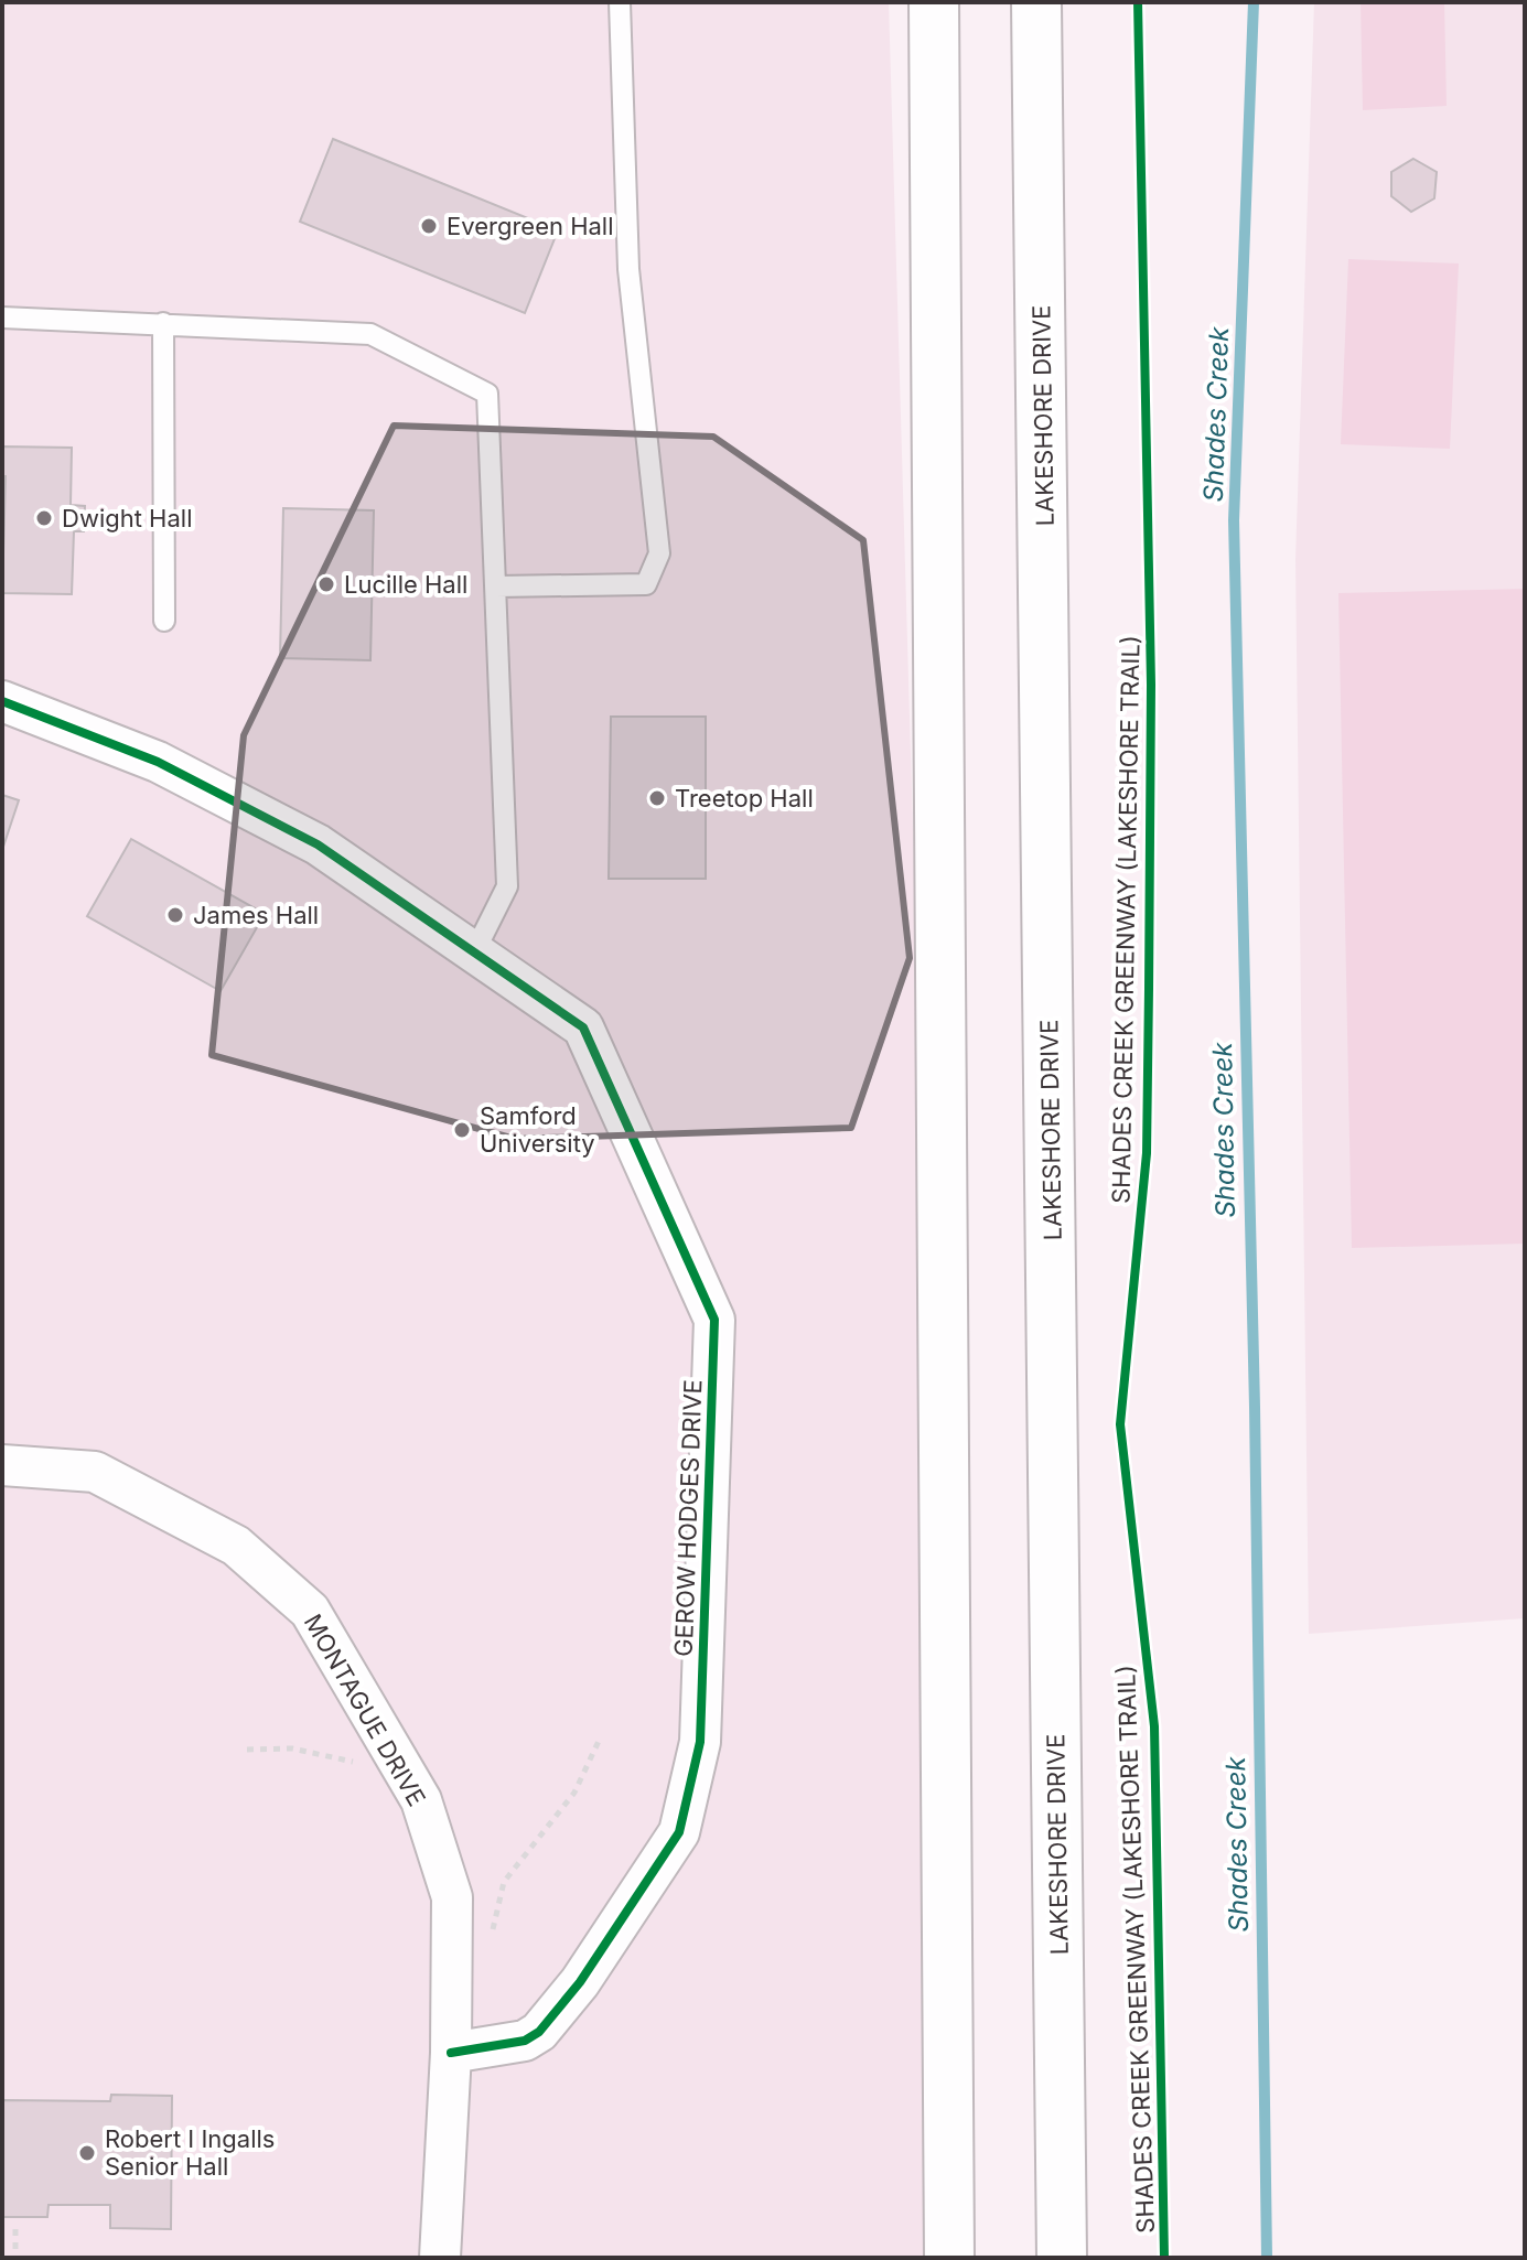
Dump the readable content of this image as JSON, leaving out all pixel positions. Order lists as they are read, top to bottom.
{
  "streets": {
    "main road": ["LAKESHORE DRIVE"],
    "street": ["GEROW HODGES DRIVE", "MONTAGUE DRIVE"],
    "cycle path": ["SHADES CREEK GREENWAY (LAKESHORE TRAIL)"]
  },
  "crossings": [
    ["GEROW HODGES DRIVE", "MONTAGUE DRIVE"]
  ],
  "water": ["Shades Creek"],
  "places": [
    "Evergreen Hall",
    "Dwight Hall",
    "Lucille Hall",
    "Treetop Hall",
    "James Hall",
    "Samford University",
    "Robert I Ingalls Senior Hall"
  ]
}
